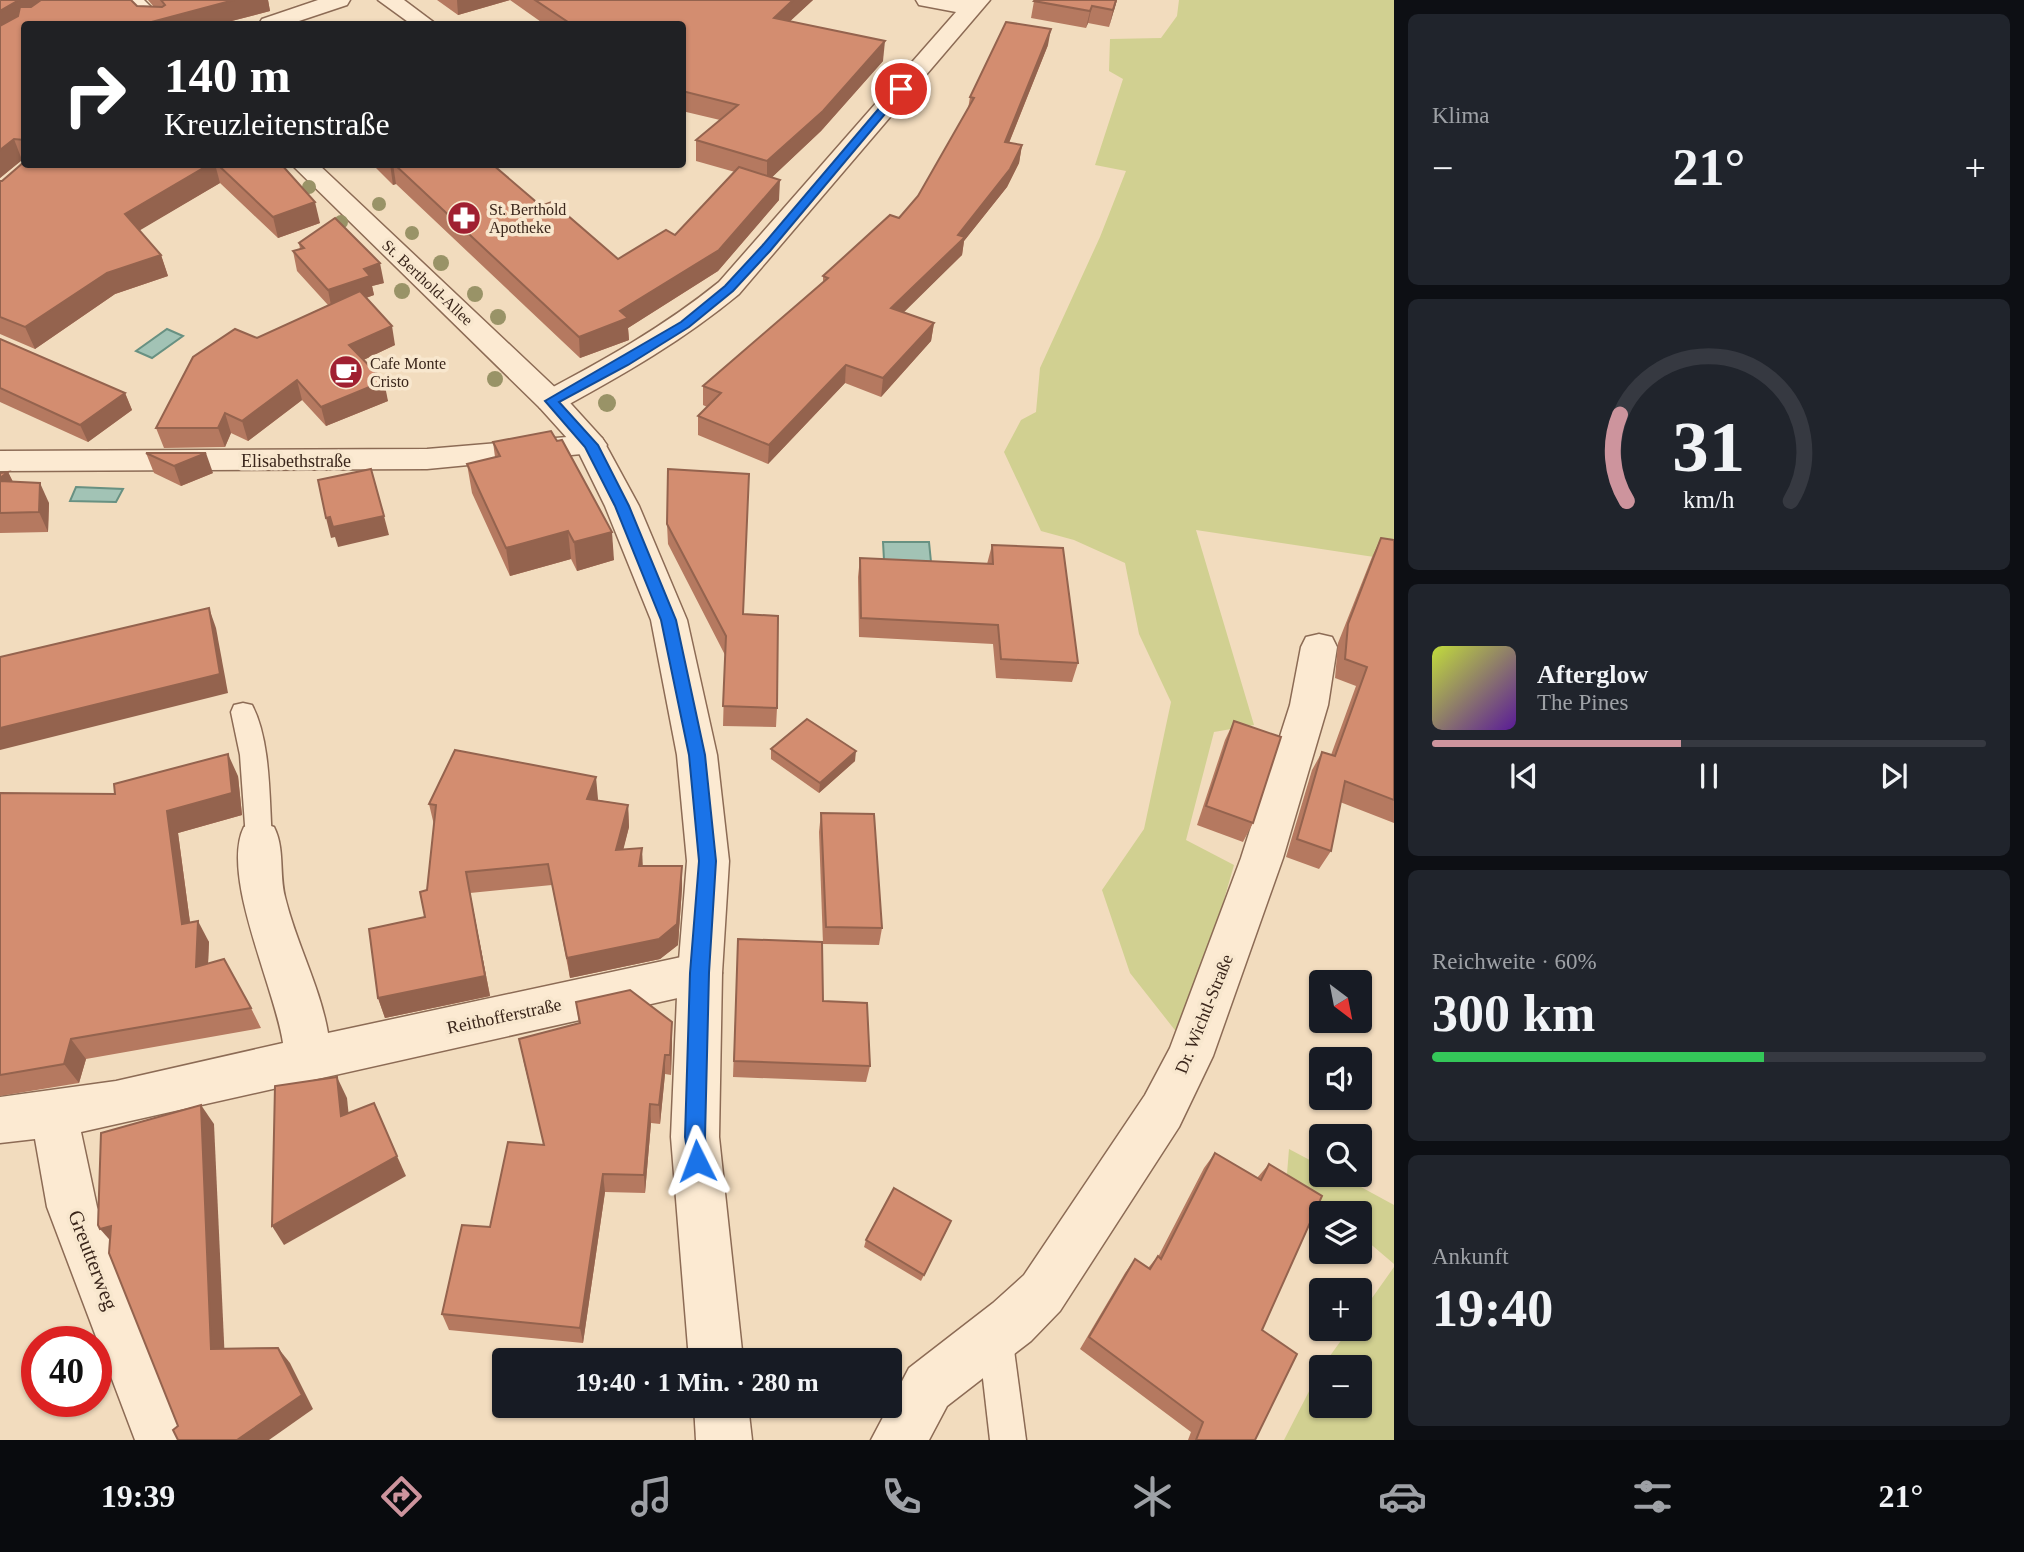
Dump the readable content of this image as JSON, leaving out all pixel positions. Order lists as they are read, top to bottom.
{
  "streets": {
    "street": [
      "St. Berthold-Allee",
      "Elisabethstraße",
      "Dr. Wichtl-Straße",
      "Reithofferstraße",
      "Greutterweg"
    ]
  },
  "crossings": [
    ["St. Berthold-Allee", "Elisabethstraße"],
    ["St. Berthold-Allee", "Reithofferstraße"],
    ["Reithofferstraße", "Greutterweg"]
  ],
  "places": {
    "pharmacy": ["St. Berthold Apotheke"],
    "cafe": ["Cafe Monte Cristo"]
  },
  "north": "bottom right",
  "page": {
    "tile": [
      "Klima",
      ["Reichweite · 60%", "300 km"],
      ["Ankunft", "19:40"]
    ],
    "turn": ["140 m", "Kreuzleitenstraße"],
    "heat": ["−", "21°", "+"],
    "song": ["Afterglow", "The Pines"],
    "map_buttons": ["+", "−"],
    "limit": "40",
    "trip": "19:40 · 1 Min. · 280 m",
    "tabs": ["19:39", "21°"],
    "gauge": ["31", "km/h"]
  }
}
